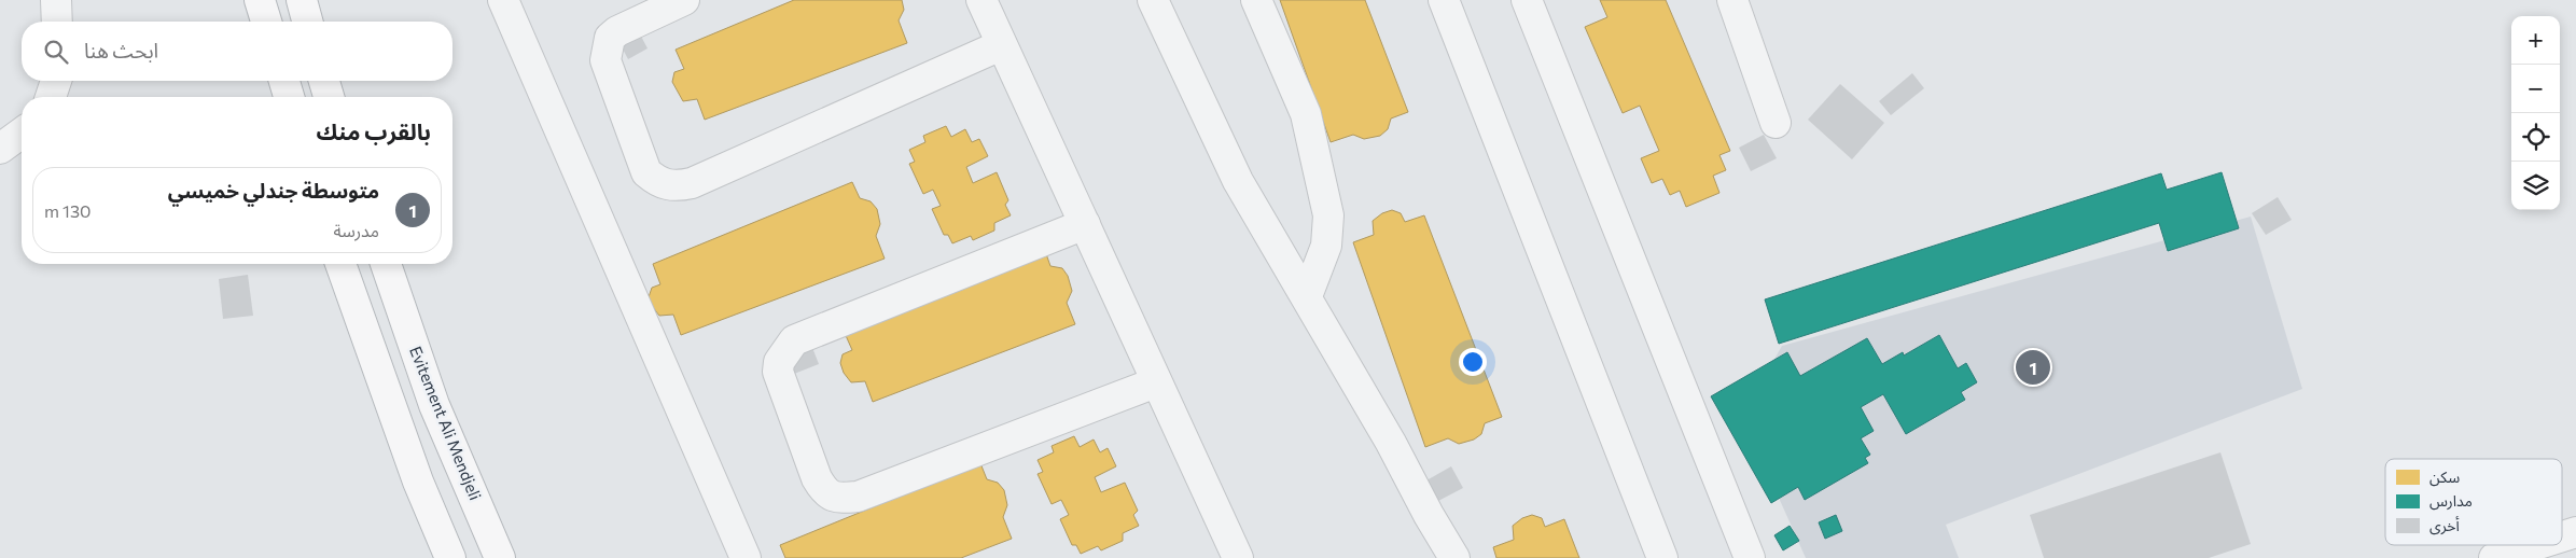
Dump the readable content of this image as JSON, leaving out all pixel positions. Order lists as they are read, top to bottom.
{
  "streets": {
    "highway": ["Evitement Ali Mendjeli"]
  },
  "legend": ["سكن", "مدارس", "أخرى"],
  "page": {
    "map_buttons": ["+", "−"],
    "search": "ابحث هنا",
    "heading": "بالقرب منك",
    "list": [
      {
        "mark": "1",
        "name": "متوسطة جندلي خميسي",
        "note": "مدرسة",
        "value": "130 m"
      }
    ],
    "pins": "1"
  }
}
